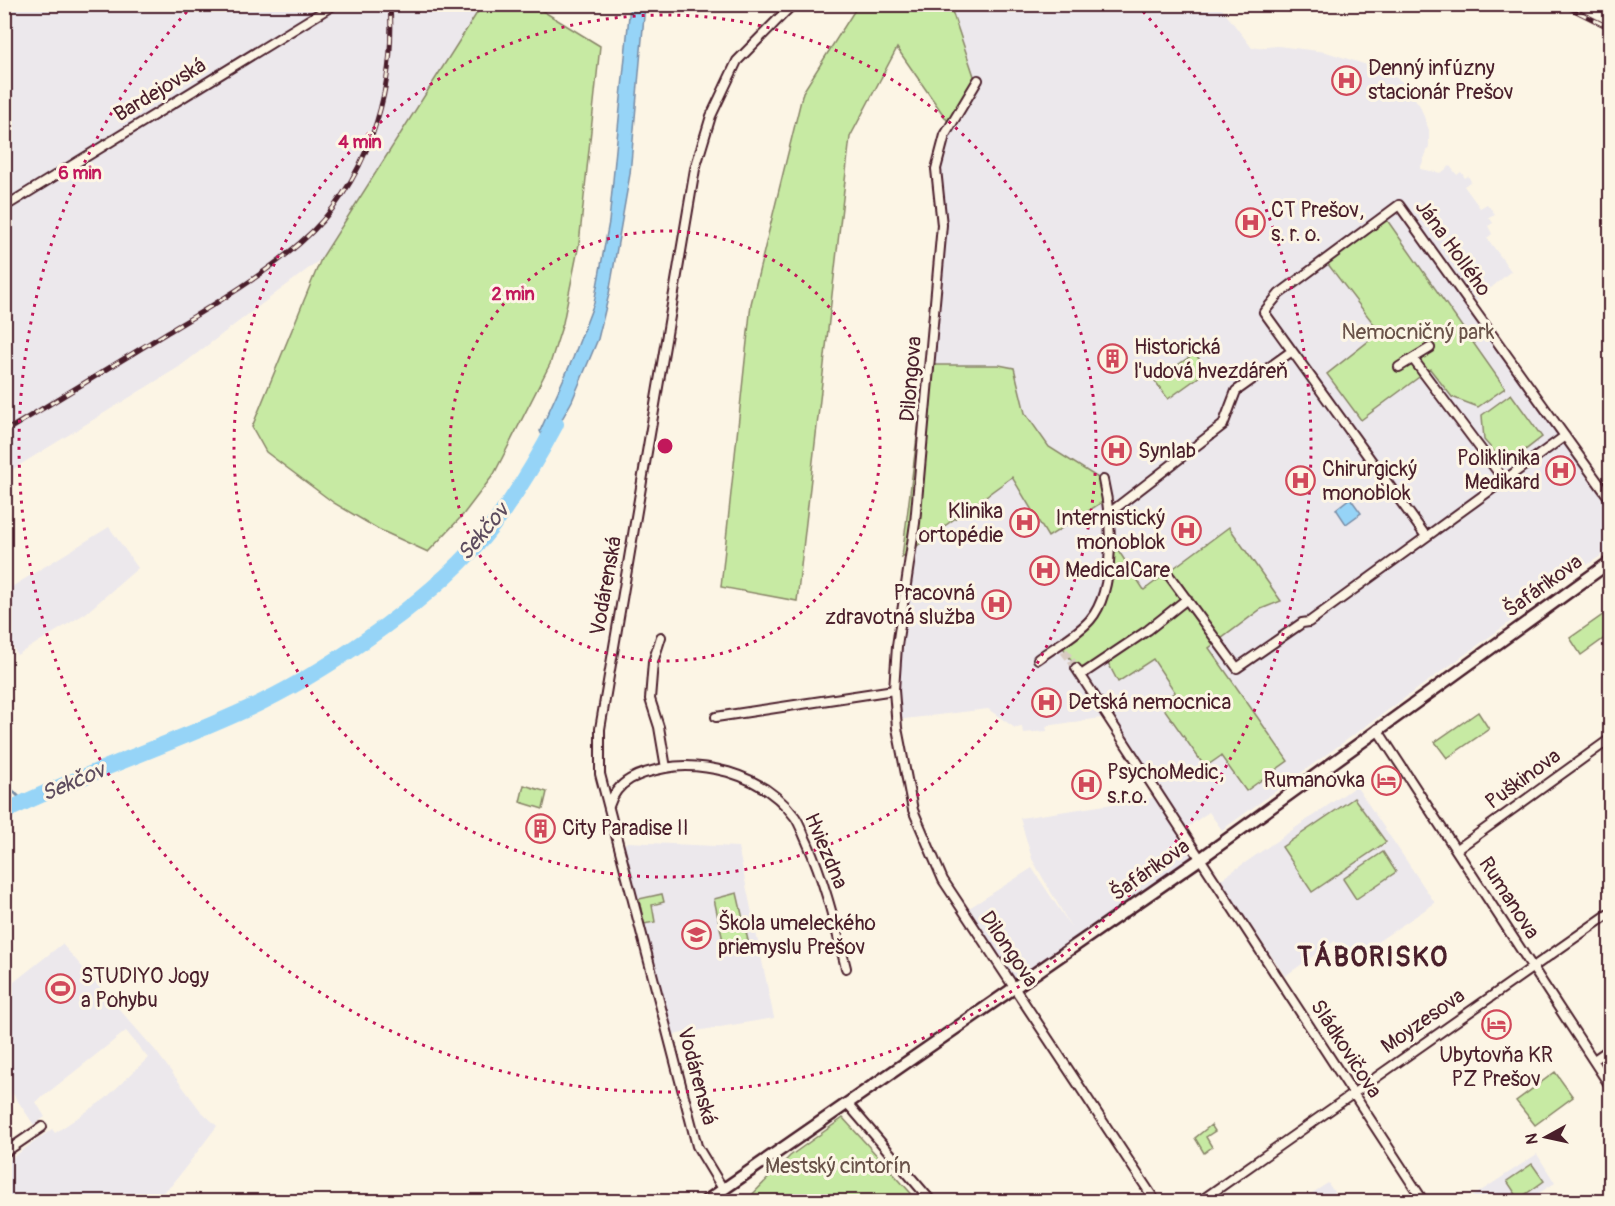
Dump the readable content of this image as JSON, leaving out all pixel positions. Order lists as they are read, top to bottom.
{
  "streets": {
    "street": [
      "Bardejovská",
      "Jána Hollého",
      "Dilongova",
      "Vodárenská",
      "Šafárikova",
      "Puškinova",
      "Hviezdna",
      "Rumanova",
      "Moyzesova",
      "Sládkovičova"
    ]
  },
  "crossings": [
    ["Dilongova", "Šafárikova"],
    ["Vodárenská", "Šafárikova"],
    ["Vodárenská", "Hviezdna"],
    ["Šafárikova", "Rumanova"],
    ["Šafárikova", "Sládkovičova"],
    ["Puškinova", "Rumanova"],
    ["Rumanova", "Moyzesova"],
    ["Moyzesova", "Sládkovičova"]
  ],
  "districts": ["TÁBORISKO"],
  "water": ["Sekčov"],
  "parks": ["Nemocničný park", "Mestský cintorín"],
  "places": {
    "hospital": [
      "Denný infúzny stacionár Prešov",
      "CT Prešov, s. r. o.",
      "Synlab",
      "Poliklinika Medikard",
      "Chirurgický monoblok",
      "Klinika ortopédie",
      "Internistický monoblok",
      "MedicalCare",
      "Pracovná zdravotná služba",
      "Detská nemocnica",
      "PsychoMedic, s.r.o."
    ],
    "building": ["Historická ľudová hvezdáreň", "City Paradise II"],
    "hotel": ["Rumanovka", "Ubytovňa KR PZ Prešov"],
    "school or university": ["Škola umeleckého priemyslu Prešov"],
    "sports": ["STUDIYO Jogy a Pohybu"]
  },
  "north": "left",
  "rings": ["4 min", "6 min", "2 min"]
}
